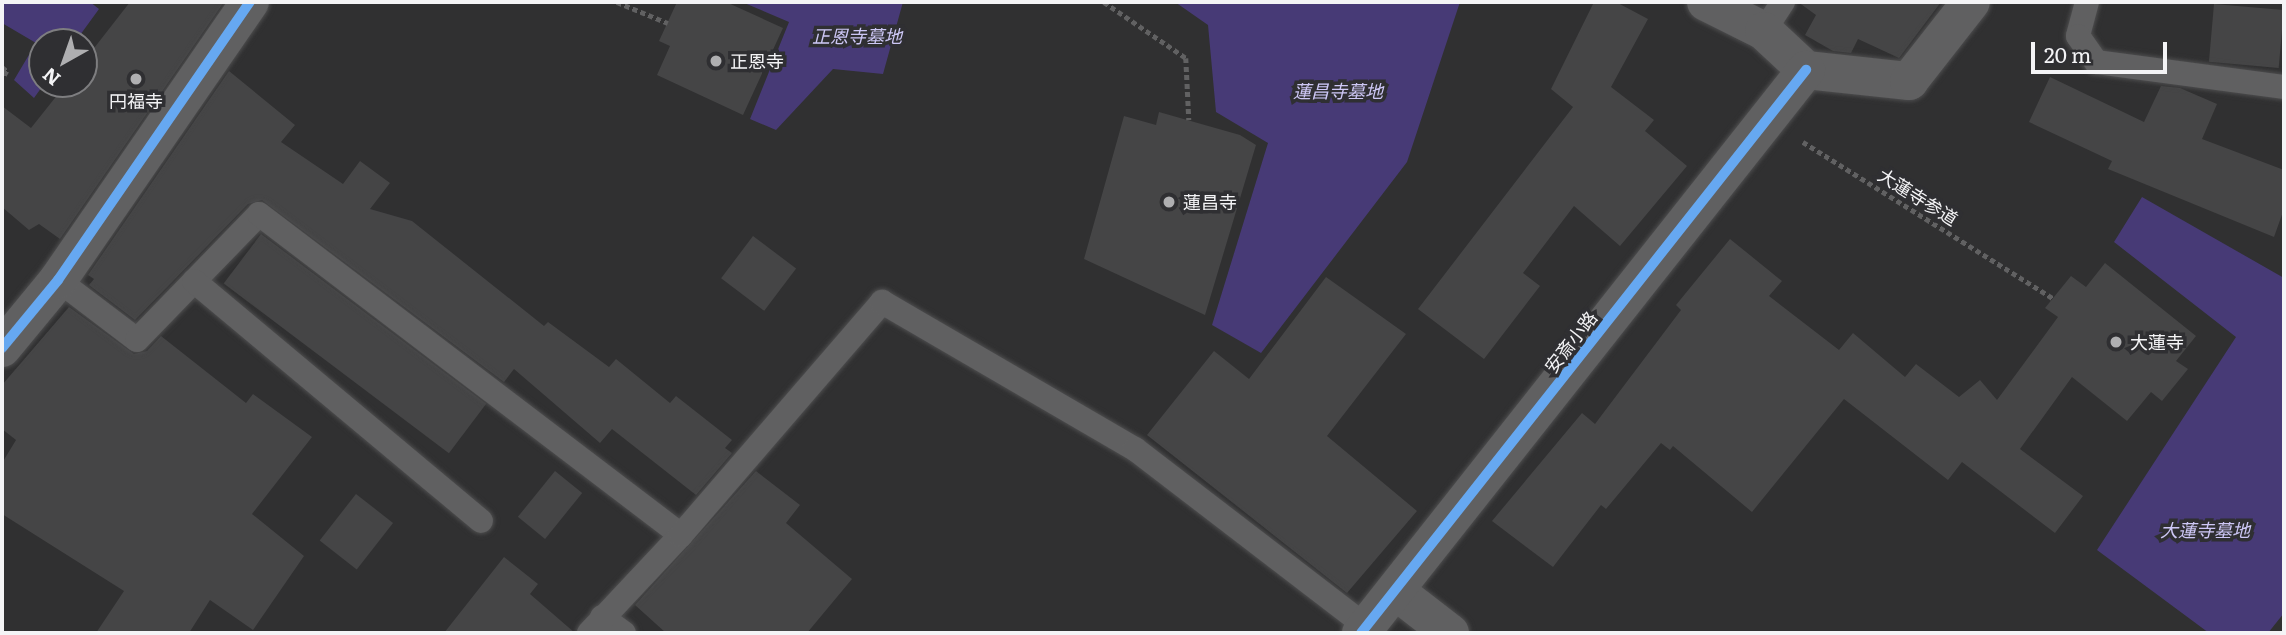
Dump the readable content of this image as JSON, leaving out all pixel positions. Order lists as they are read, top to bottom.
{
  "streets": {
    "street": ["安斎小路"],
    "path": ["大蓮寺参道"]
  },
  "crossings": [
    ["大蓮寺参道", "安斎小路"]
  ],
  "parks": ["正恩寺墓地", "蓮昌寺墓地", "大蓮寺墓地"],
  "places": [
    "正恩寺",
    "円福寺",
    "蓮昌寺",
    "大蓮寺"
  ],
  "scale_bar": "20 m",
  "north": "bottom left"
}
